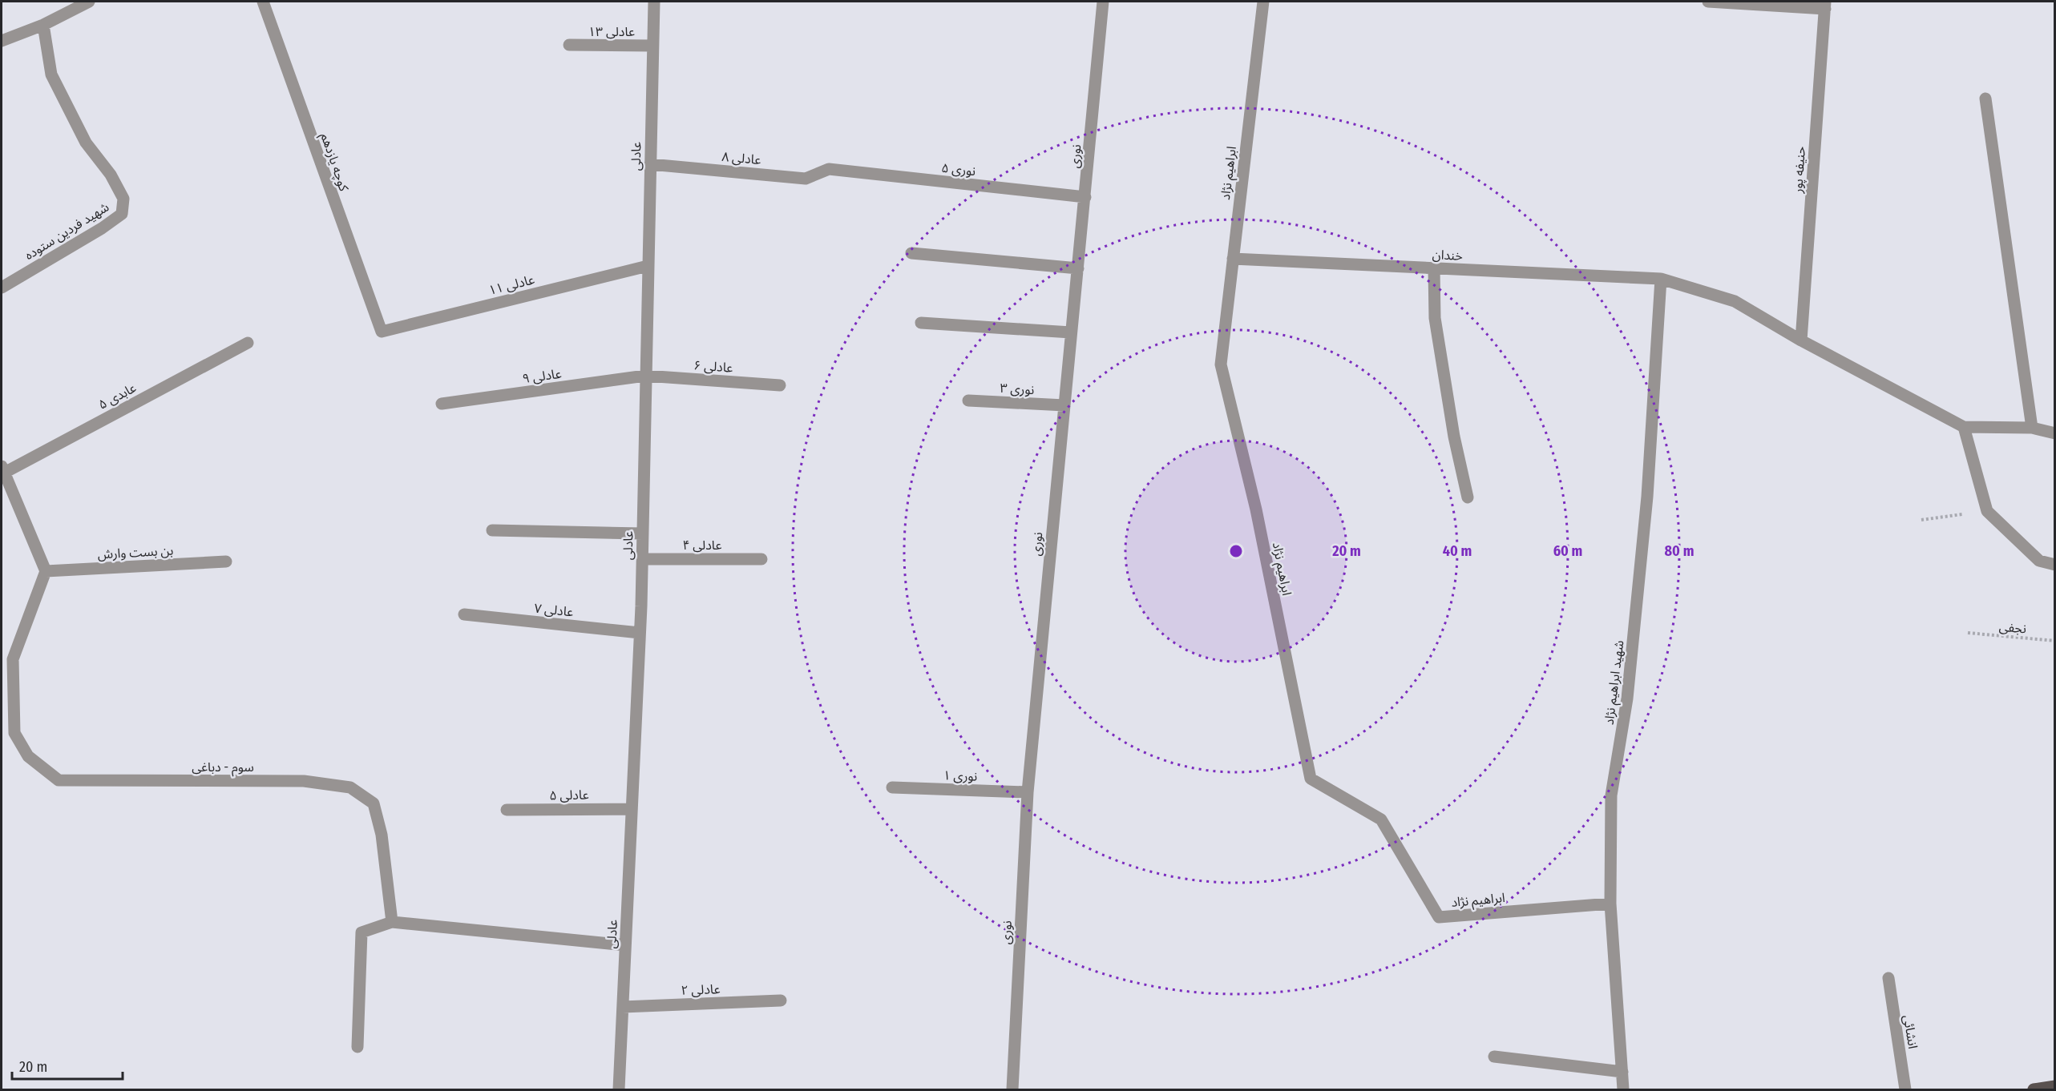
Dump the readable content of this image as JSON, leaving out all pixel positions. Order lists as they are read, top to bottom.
{
  "streets": {
    "street": [
      "عادلی ۱۳",
      "عادلی",
      "نوری",
      "عادلی ۸",
      "کوچه یازدهم",
      "نوری ۵",
      "حنیفه پور",
      "ابراهیم نژاد",
      "شهید فردین ستوده",
      "خندان",
      "عادلی ۱۱",
      "عادلی ۶",
      "عادلی ۹",
      "نوری ۳",
      "عابدی ۵",
      "عادلی ۴",
      "بن بست وارش",
      "عادلی ۷",
      "شهید ابراهیم نژاد",
      "سوم - دباغی",
      "نوری ۱",
      "عادلی ۵",
      "عادلی ۲",
      "انشائی"
    ],
    "path": ["نجفی"]
  },
  "crossings": [
    ["عادلی ۱۳", "عادلی"],
    ["عادلی", "عادلی ۸"],
    ["عادلی", "عادلی ۱۱"],
    ["عادلی", "عادلی ۶"],
    ["عادلی", "عادلی ۹"],
    ["عادلی", "عادلی ۴"],
    ["عادلی", "عادلی ۷"],
    ["عادلی", "عادلی ۵"],
    ["عادلی", "عادلی ۲"],
    ["نوری", "نوری ۵"],
    ["نوری", "نوری ۳"],
    ["نوری", "نوری ۱"],
    ["عادلی ۸", "نوری ۵"],
    ["کوچه یازدهم", "عادلی ۱۱"],
    ["ابراهیم نژاد", "خندان"],
    ["ابراهیم نژاد", "شهید ابراهیم نژاد"],
    ["خندان", "شهید ابراهیم نژاد"],
    ["عادلی ۶", "عادلی ۹"],
    ["بن بست وارش", "سوم - دباغی"]
  ],
  "scale_bar": "20 m",
  "rings": [
    "20 m",
    "40 m",
    "60 m",
    "80 m"
  ]
}
